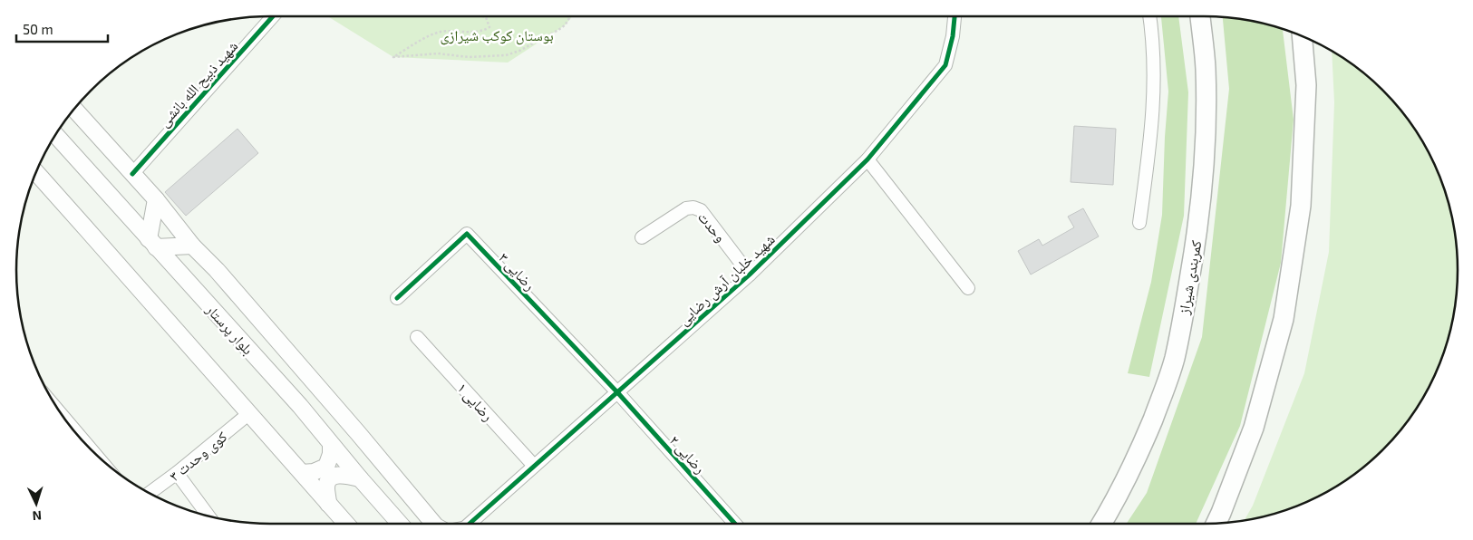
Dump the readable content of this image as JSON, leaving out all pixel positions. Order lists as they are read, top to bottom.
{
  "streets": {
    "highway": ["کمربندی شیراز"],
    "main road": ["بلوار پرستار"],
    "street": [
      "شهید ذبیح الله بانشی",
      "وحدت",
      "رضایی ۳",
      "شهید خلبان آرش رضایی",
      "رضایی ۱",
      "رضایی ۲",
      "کوی وحدت ۳"
    ]
  },
  "crossings": [
    ["وحدت", "شهید خلبان آرش رضایی"],
    ["رضایی ۳", "شهید خلبان آرش رضایی"],
    ["رضایی ۳", "رضایی ۲"],
    ["شهید خلبان آرش رضایی", "رضایی ۱"],
    ["شهید خلبان آرش رضایی", "رضایی ۲"]
  ],
  "parks": ["بوستان کوکب شیرازی"],
  "scale_bar": "50 m",
  "north": "bottom"
}
